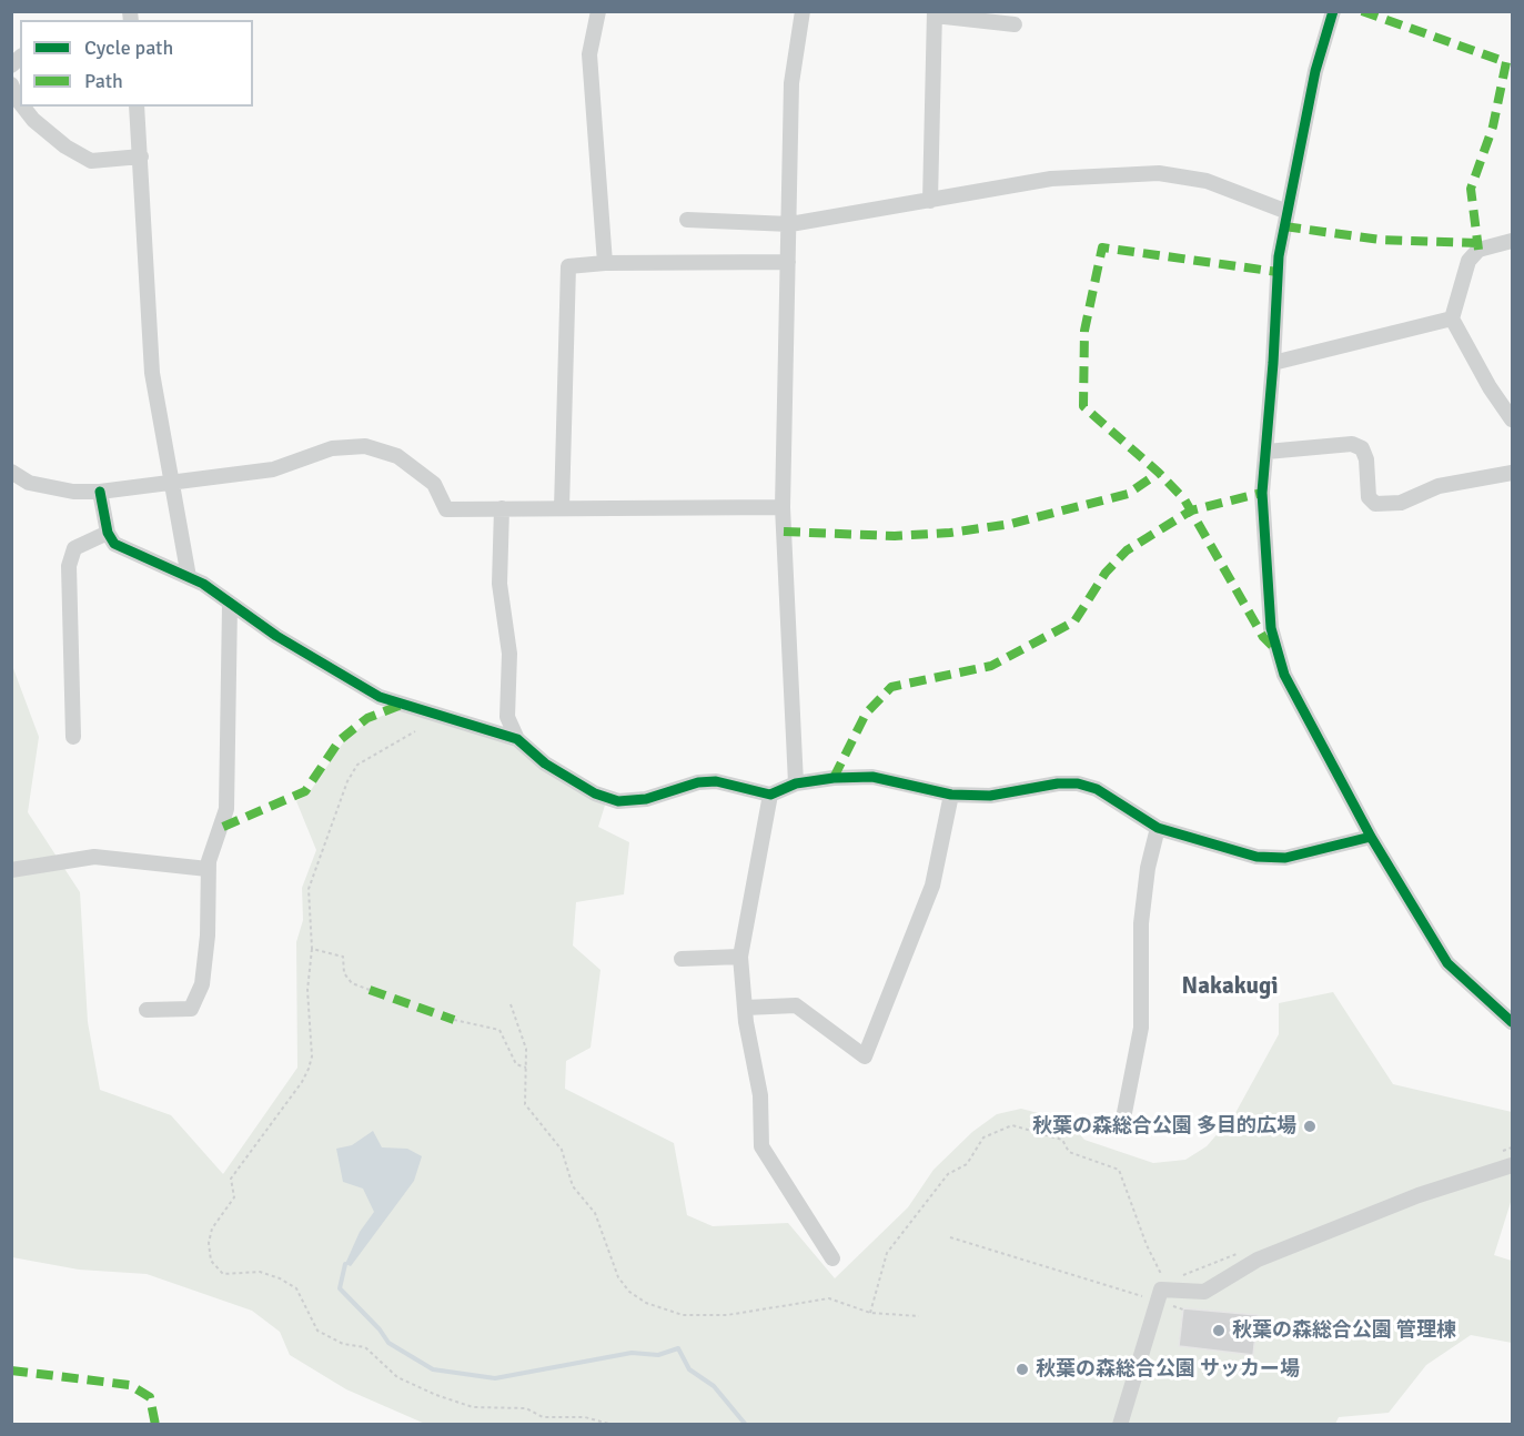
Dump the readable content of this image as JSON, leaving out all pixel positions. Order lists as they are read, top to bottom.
{
  "districts": ["Nakakugi"],
  "places": ["秋葉の森総合公園 多目的広場", "秋葉の森総合公園 管理棟", "秋葉の森総合公園 サッカー場"],
  "legend": ["Cycle path", "Path"]
}
